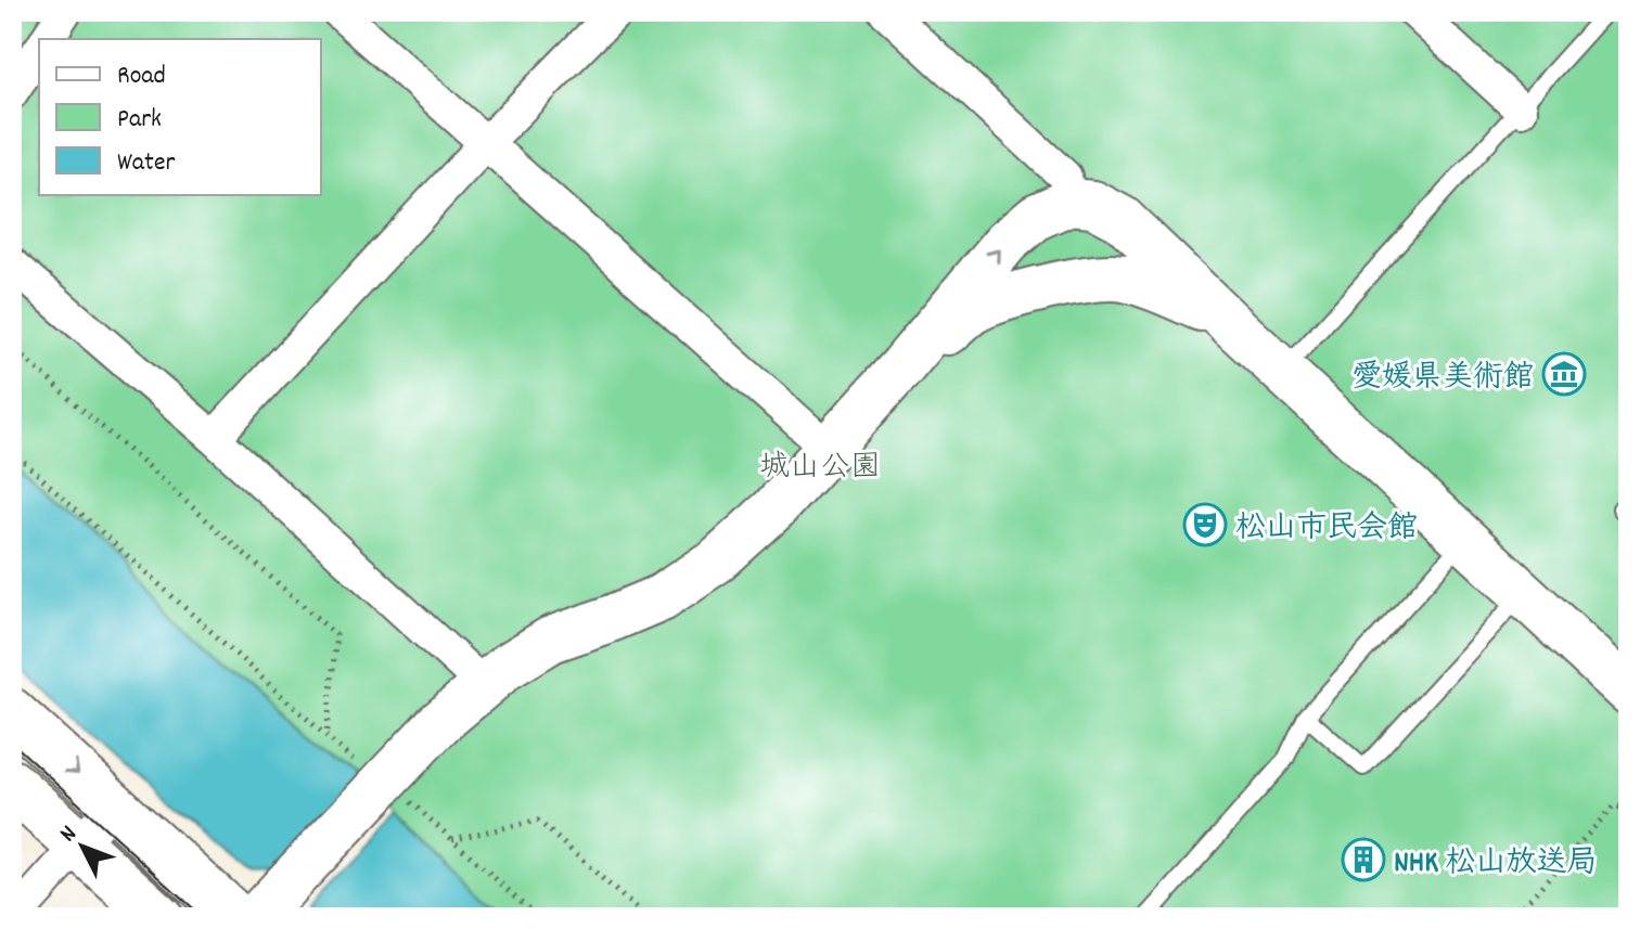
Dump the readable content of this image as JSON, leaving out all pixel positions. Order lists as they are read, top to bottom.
{
  "parks": ["城山公園"],
  "places": {
    "museum": ["愛媛県美術館"],
    "theatre": ["松山市民会館"],
    "building": ["NHK 松山放送局"]
  },
  "legend": ["Road", "Park", "Water"],
  "north": "top left"
}
